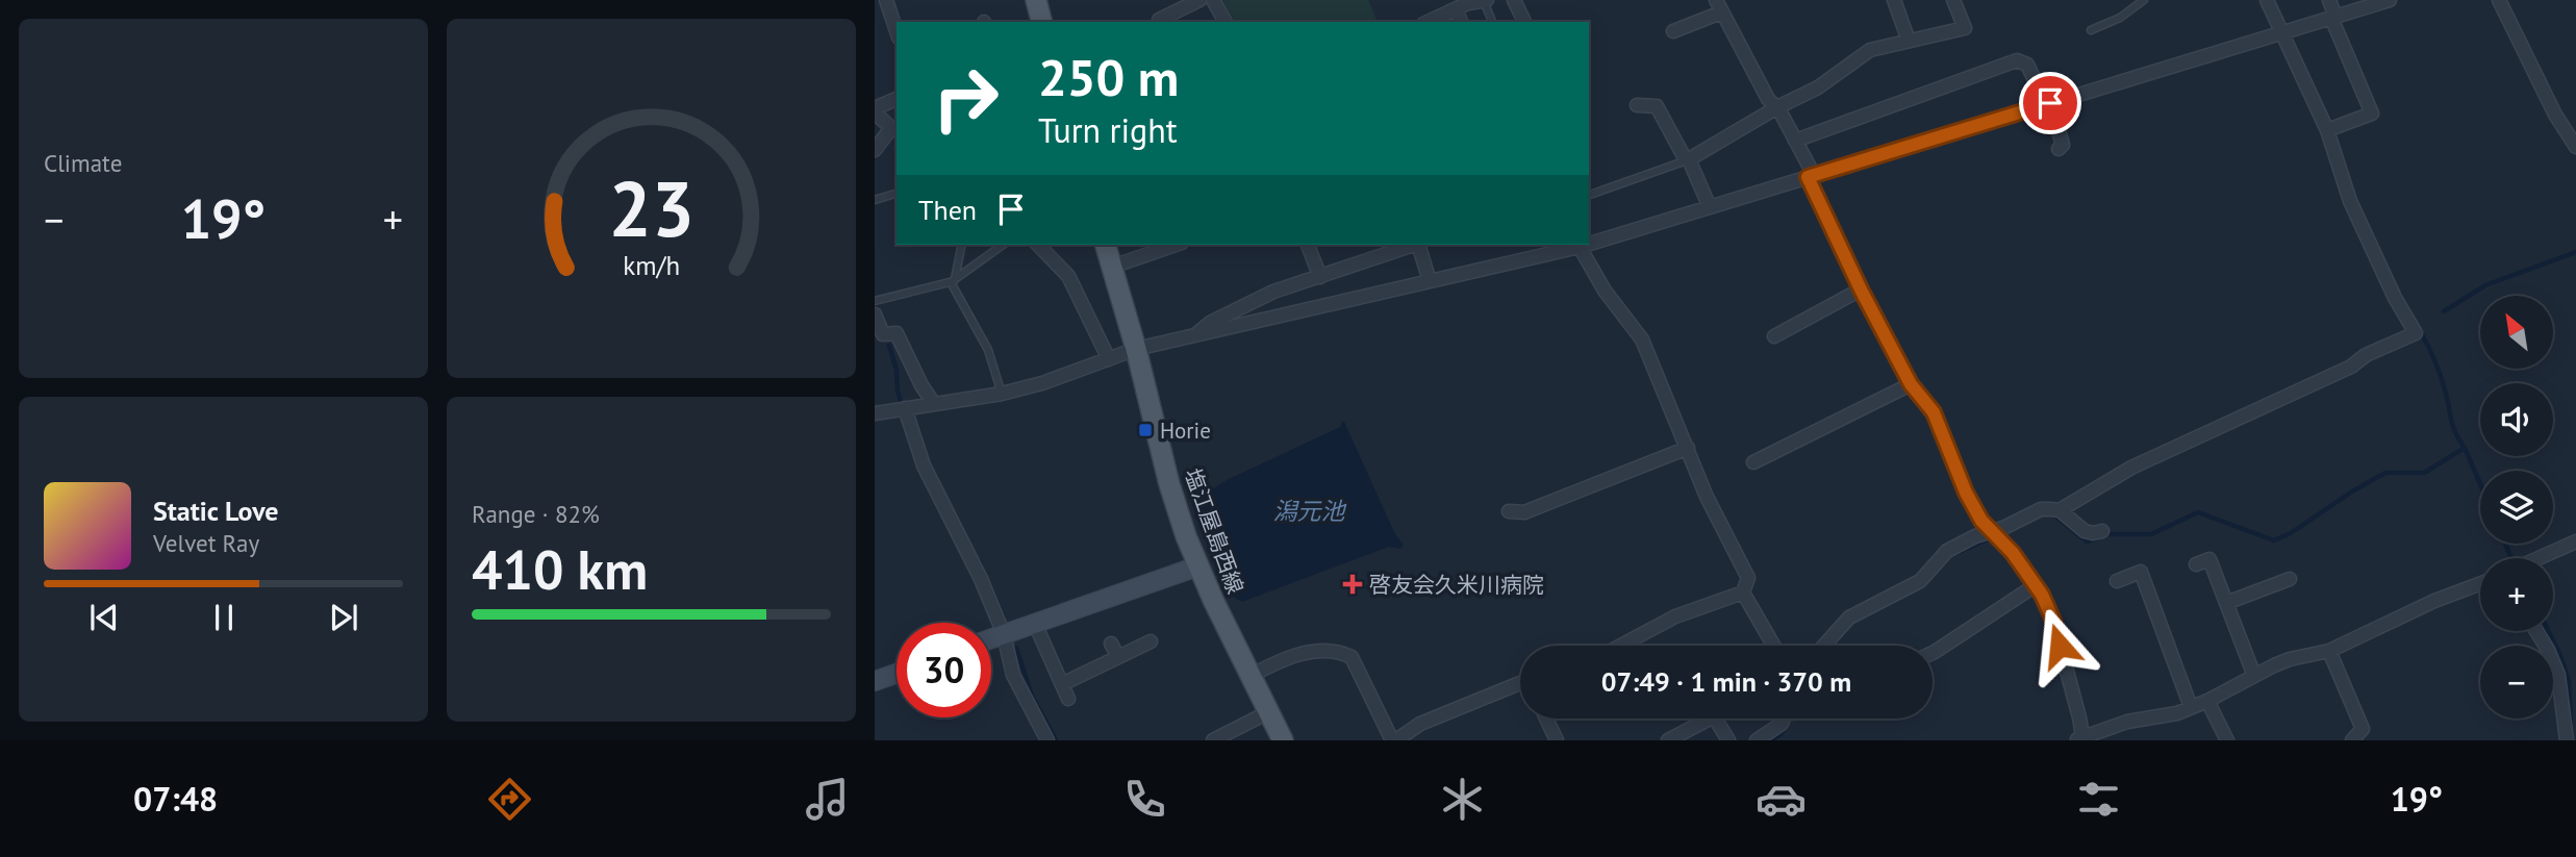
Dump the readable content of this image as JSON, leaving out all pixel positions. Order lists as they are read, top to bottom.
{
  "streets": {
    "main road": ["塩江屋島西線"]
  },
  "water": ["潟元池"],
  "places": {
    "transit": ["Horie"],
    "health": ["啓友会久米川病院"]
  },
  "north": "top left",
  "page": {
    "tile": [
      "Climate",
      ["Range · 82%", "410 km"]
    ],
    "turn": ["250 m", "Turn right"],
    "then": "Then",
    "heat": ["−", "19°", "+"],
    "map_buttons": ["+", "−"],
    "song": ["Static Love", "Velvet Ray"],
    "limit": "30",
    "trip": "07:49 · 1 min · 370 m",
    "tabs": ["07:48", "19°"],
    "gauge": ["23", "km/h"]
  }
}
